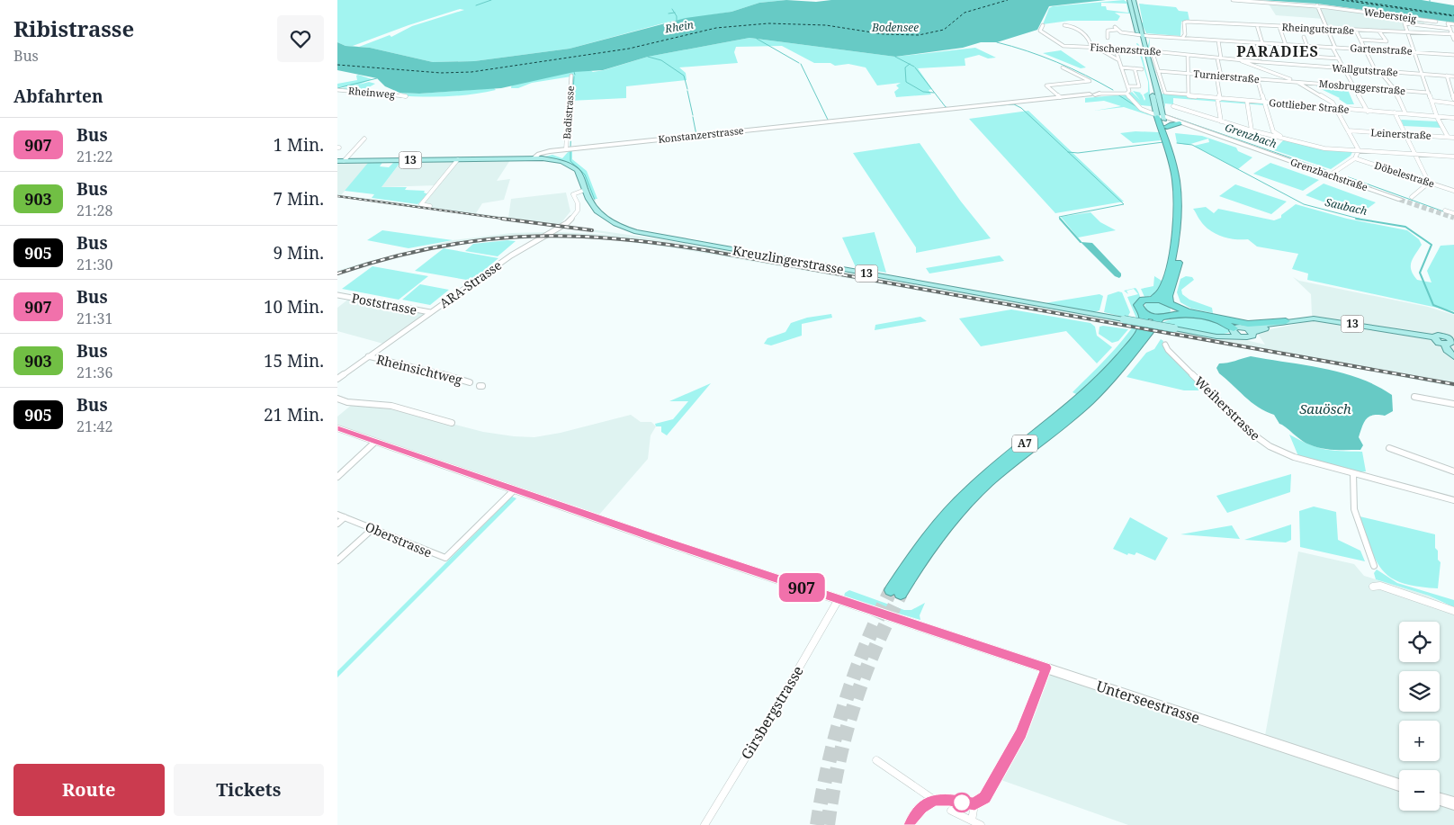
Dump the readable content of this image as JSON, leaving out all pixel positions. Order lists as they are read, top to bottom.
{
  "streets": {
    "highway": ["A7"],
    "main road": ["Konstanzerstrasse", "13", "Kreuzlingerstrasse"],
    "street": [
      "Webersteig",
      "Rheingutstraße",
      "Fischenzstraße",
      "Gartenstraße",
      "Wallgutstraße",
      "Turnierstraße",
      "Mosbruggerstraße",
      "Rheinweg",
      "Gottlieber Straße",
      "Badistrasse",
      "Leinerstraße",
      "Grenzbachstraße",
      "Döbelestraße",
      "ARA-Strasse",
      "Poststrasse",
      "Rheinsichtweg",
      "Weiherstrasse",
      "Oberstrasse",
      "Unterseestrasse",
      "Girsbergstrasse"
    ]
  },
  "crossings": [
    ["Rheingutstraße", "Gartenstraße"],
    ["Fischenzstraße", "Wallgutstraße"],
    ["Turnierstraße", "Mosbruggerstraße"],
    ["Turnierstraße", "Gottlieber Straße"],
    ["Badistrasse", "Konstanzerstrasse"],
    ["Konstanzerstrasse", "Kreuzlingerstrasse"],
    ["13", "Kreuzlingerstrasse"],
    ["Grenzbachstraße", "A7"],
    ["Kreuzlingerstrasse", "ARA-Strasse"],
    ["ARA-Strasse", "Poststrasse"],
    ["ARA-Strasse", "Rheinsichtweg"],
    ["Oberstrasse", "Unterseestrasse"],
    ["Unterseestrasse", "Girsbergstrasse"]
  ],
  "districts": ["PARADIES"],
  "water": [
    "Rhein",
    "Bodensee",
    "Grenzbach",
    "Saubach",
    "Sauösch"
  ],
  "lines": ["bus line 907"],
  "page": {
    "heading": [
      ["Ribistrasse", "Bus"],
      "Abfahrten"
    ],
    "on_map": "907",
    "list": [
      {
        "mark": "907",
        "name": "Bus",
        "note": "21:22",
        "value": "1 Min."
      },
      {
        "mark": "903",
        "name": "Bus",
        "note": "21:28",
        "value": "7 Min."
      },
      {
        "mark": "905",
        "name": "Bus",
        "note": "21:30",
        "value": "9 Min."
      },
      {
        "mark": "907",
        "name": "Bus",
        "note": "21:31",
        "value": "10 Min."
      },
      {
        "mark": "903",
        "name": "Bus",
        "note": "21:36",
        "value": "15 Min."
      },
      {
        "mark": "905",
        "name": "Bus",
        "note": "21:42",
        "value": "21 Min."
      }
    ],
    "map_buttons": ["+", "−"],
    "buttons": ["Route", "Tickets"]
  }
}
